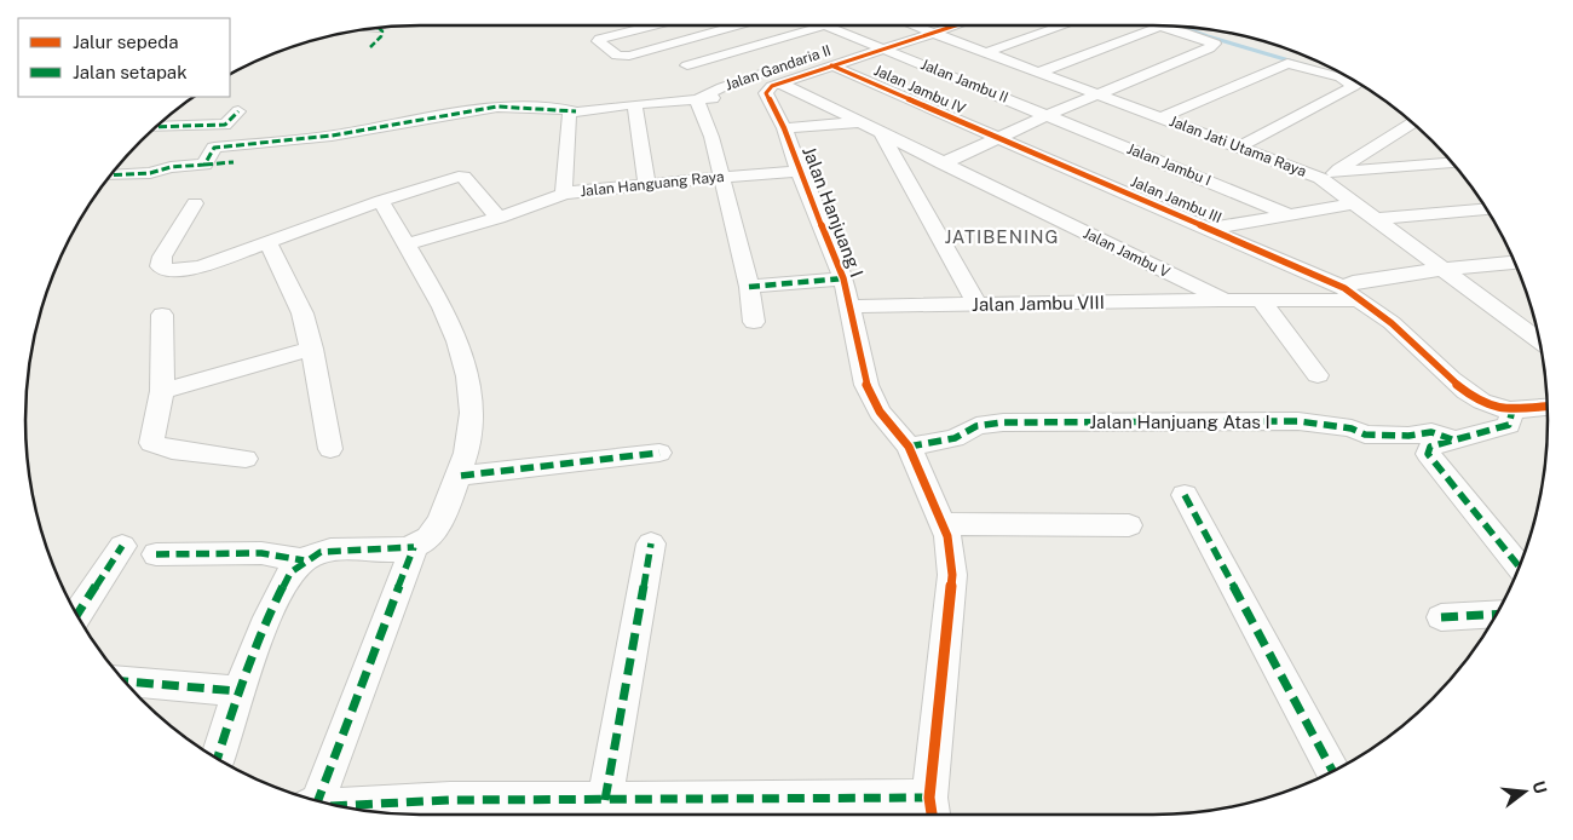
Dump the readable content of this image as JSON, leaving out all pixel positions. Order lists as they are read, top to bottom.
{
  "streets": {
    "street": [
      "Jalan Gandaria II",
      "Jalan Jambu II",
      "Jalan Jambu IV",
      "Jalan Jati Utama Raya",
      "Jalan Jambu I",
      "Jalan Hanguang Raya",
      "Jalan Jambu III",
      "Jalan Hanjuang I",
      "Jalan Jambu V",
      "Jalan Jambu VIII",
      "Jalan Hanjuang Atas I"
    ]
  },
  "crossings": [
    ["Jalan Gandaria II", "Jalan Jambu II"],
    ["Jalan Jambu II", "Jalan Jambu I"],
    ["Jalan Jambu IV", "Jalan Jambu III"],
    ["Jalan Hanguang Raya", "Jalan Hanjuang I"],
    ["Jalan Jambu III", "Jalan Jambu V"],
    ["Jalan Hanjuang I", "Jalan Jambu V"],
    ["Jalan Hanjuang I", "Jalan Jambu VIII"],
    ["Jalan Hanjuang I", "Jalan Hanjuang Atas I"],
    ["Jalan Jambu V", "Jalan Jambu VIII"]
  ],
  "districts": ["JATIBENING"],
  "legend": ["Jalur sepeda", "Jalan setapak"],
  "north": "right"
}
